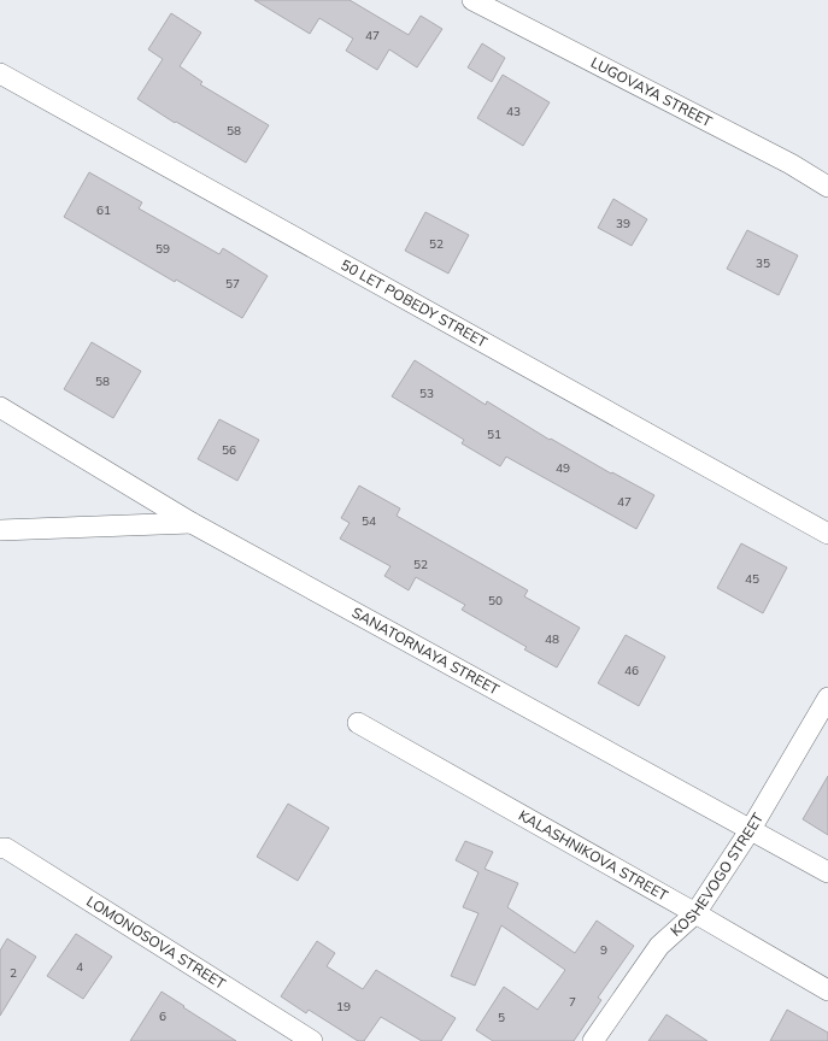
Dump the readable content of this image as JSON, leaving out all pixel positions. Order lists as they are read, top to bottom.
{
  "streets": {
    "street": [
      "LUGOVAYA STREET",
      "50 LET POBEDY STREET",
      "SANATORNAYA STREET",
      "KALASHNIKOVA STREET",
      "KOSHEVOGO STREET",
      "LOMONOSOVA STREET"
    ]
  },
  "crossings": [
    ["SANATORNAYA STREET", "KOSHEVOGO STREET"],
    ["KALASHNIKOVA STREET", "KOSHEVOGO STREET"]
  ],
  "house_numbers": [
    "47",
    "43",
    "58",
    "61",
    "39",
    "52",
    "59",
    "35",
    "57",
    "58",
    "53",
    "51",
    "56",
    "49",
    "47",
    "54",
    "52",
    "45",
    "50",
    "48",
    "46",
    "9",
    "4",
    "2",
    "7",
    "19",
    "6",
    "5"
  ]
}
